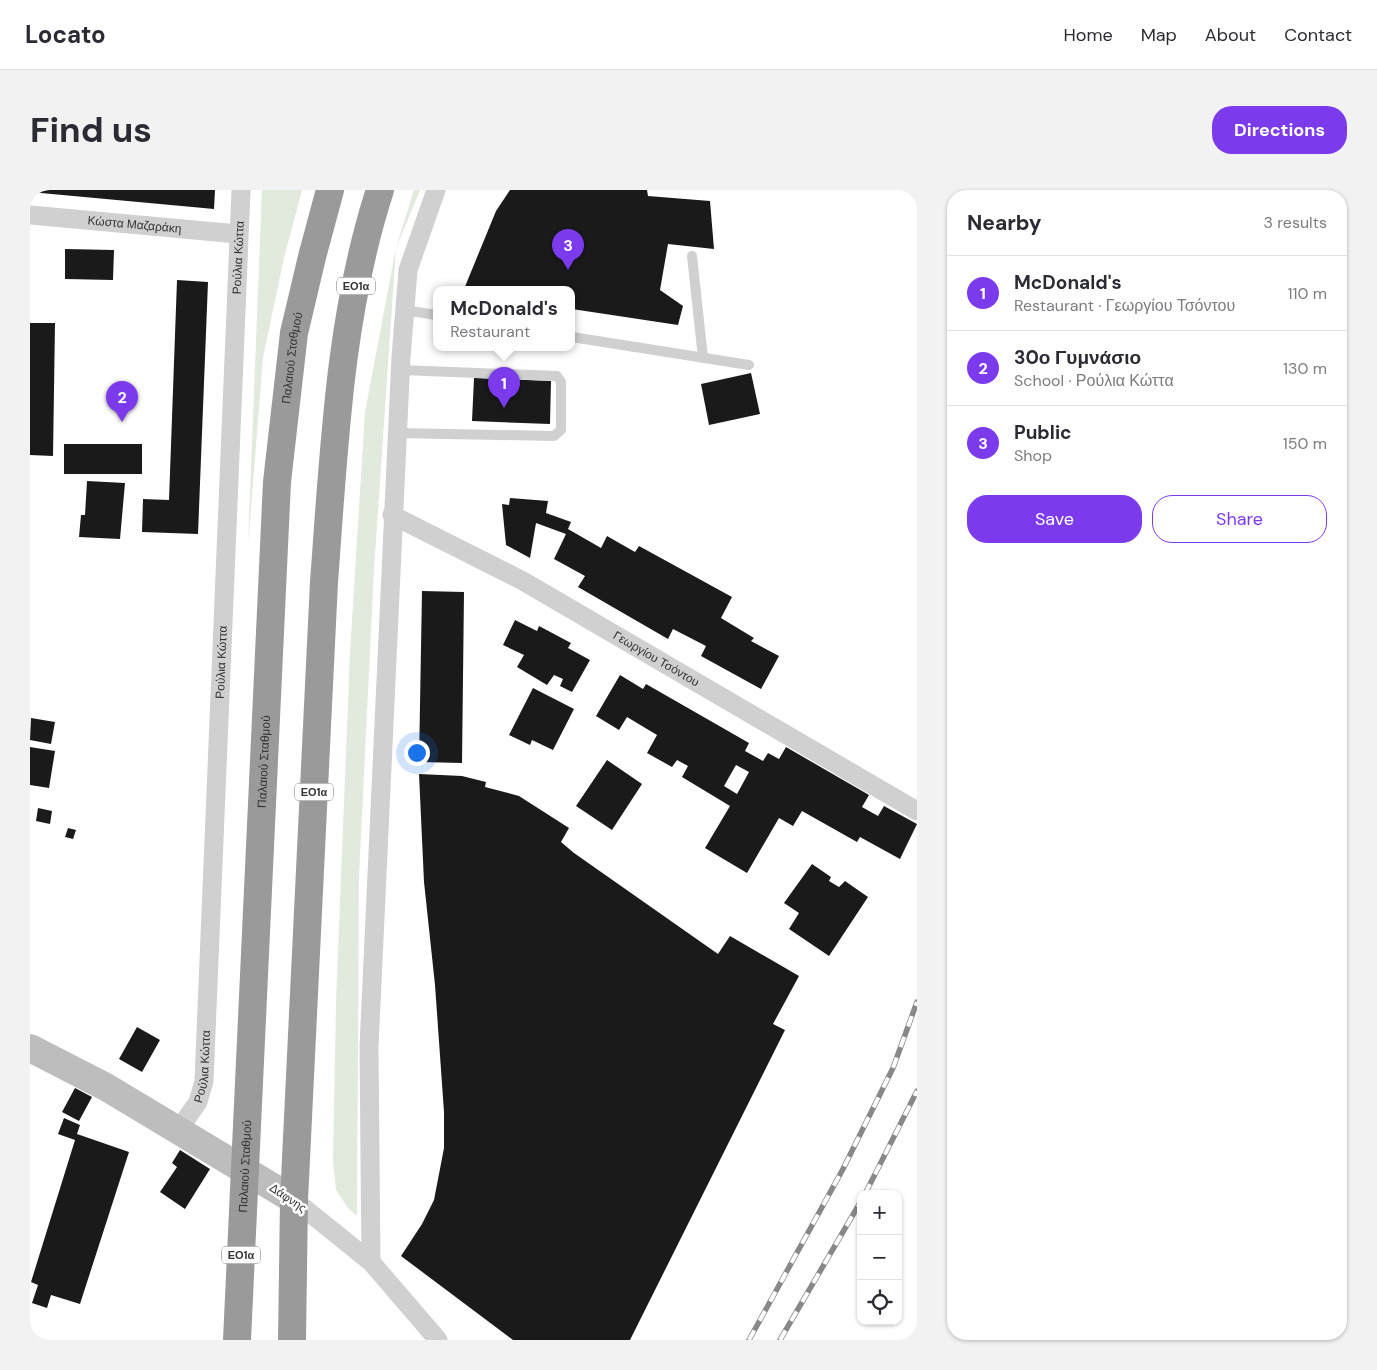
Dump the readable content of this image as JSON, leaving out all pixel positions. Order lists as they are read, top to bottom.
{
  "streets": {
    "highway": ["ΕΟ1α", "Παλαιού Σταθμού"],
    "street": [
      "Κώστα Μαζαράκη",
      "Ρούλια Κώττα",
      "Γεωργίου Τσόντου",
      "Δάφνης"
    ]
  },
  "crossings": [
    ["Κώστα Μαζαράκη", "Ρούλια Κώττα"],
    ["Ρούλια Κώττα", "Δάφνης"],
    ["ΕΟ1α", "Δάφνης"],
    ["Παλαιού Σταθμού", "Δάφνης"]
  ],
  "page": {
    "header": "Locato",
    "nav": [
      "Home",
      "Map",
      "About",
      "Contact"
    ],
    "buttons": [
      "Directions",
      ["Save", "Share"]
    ],
    "title": "Find us",
    "heading": ["Nearby", "3 results"],
    "pins": ["3", "1", "2"],
    "list": [
      {
        "mark": "1",
        "name": "McDonald's",
        "note": "Restaurant · Γεωργίου Τσόντου",
        "value": "110 m"
      },
      {
        "mark": "2",
        "name": "30ο Γυμνάσιο",
        "note": "School · Ρούλια Κώττα",
        "value": "130 m"
      },
      {
        "mark": "3",
        "name": "Public",
        "note": "Shop",
        "value": "150 m"
      }
    ],
    "popup": ["McDonald's", "Restaurant"],
    "map_buttons": ["+", "−"]
  }
}
